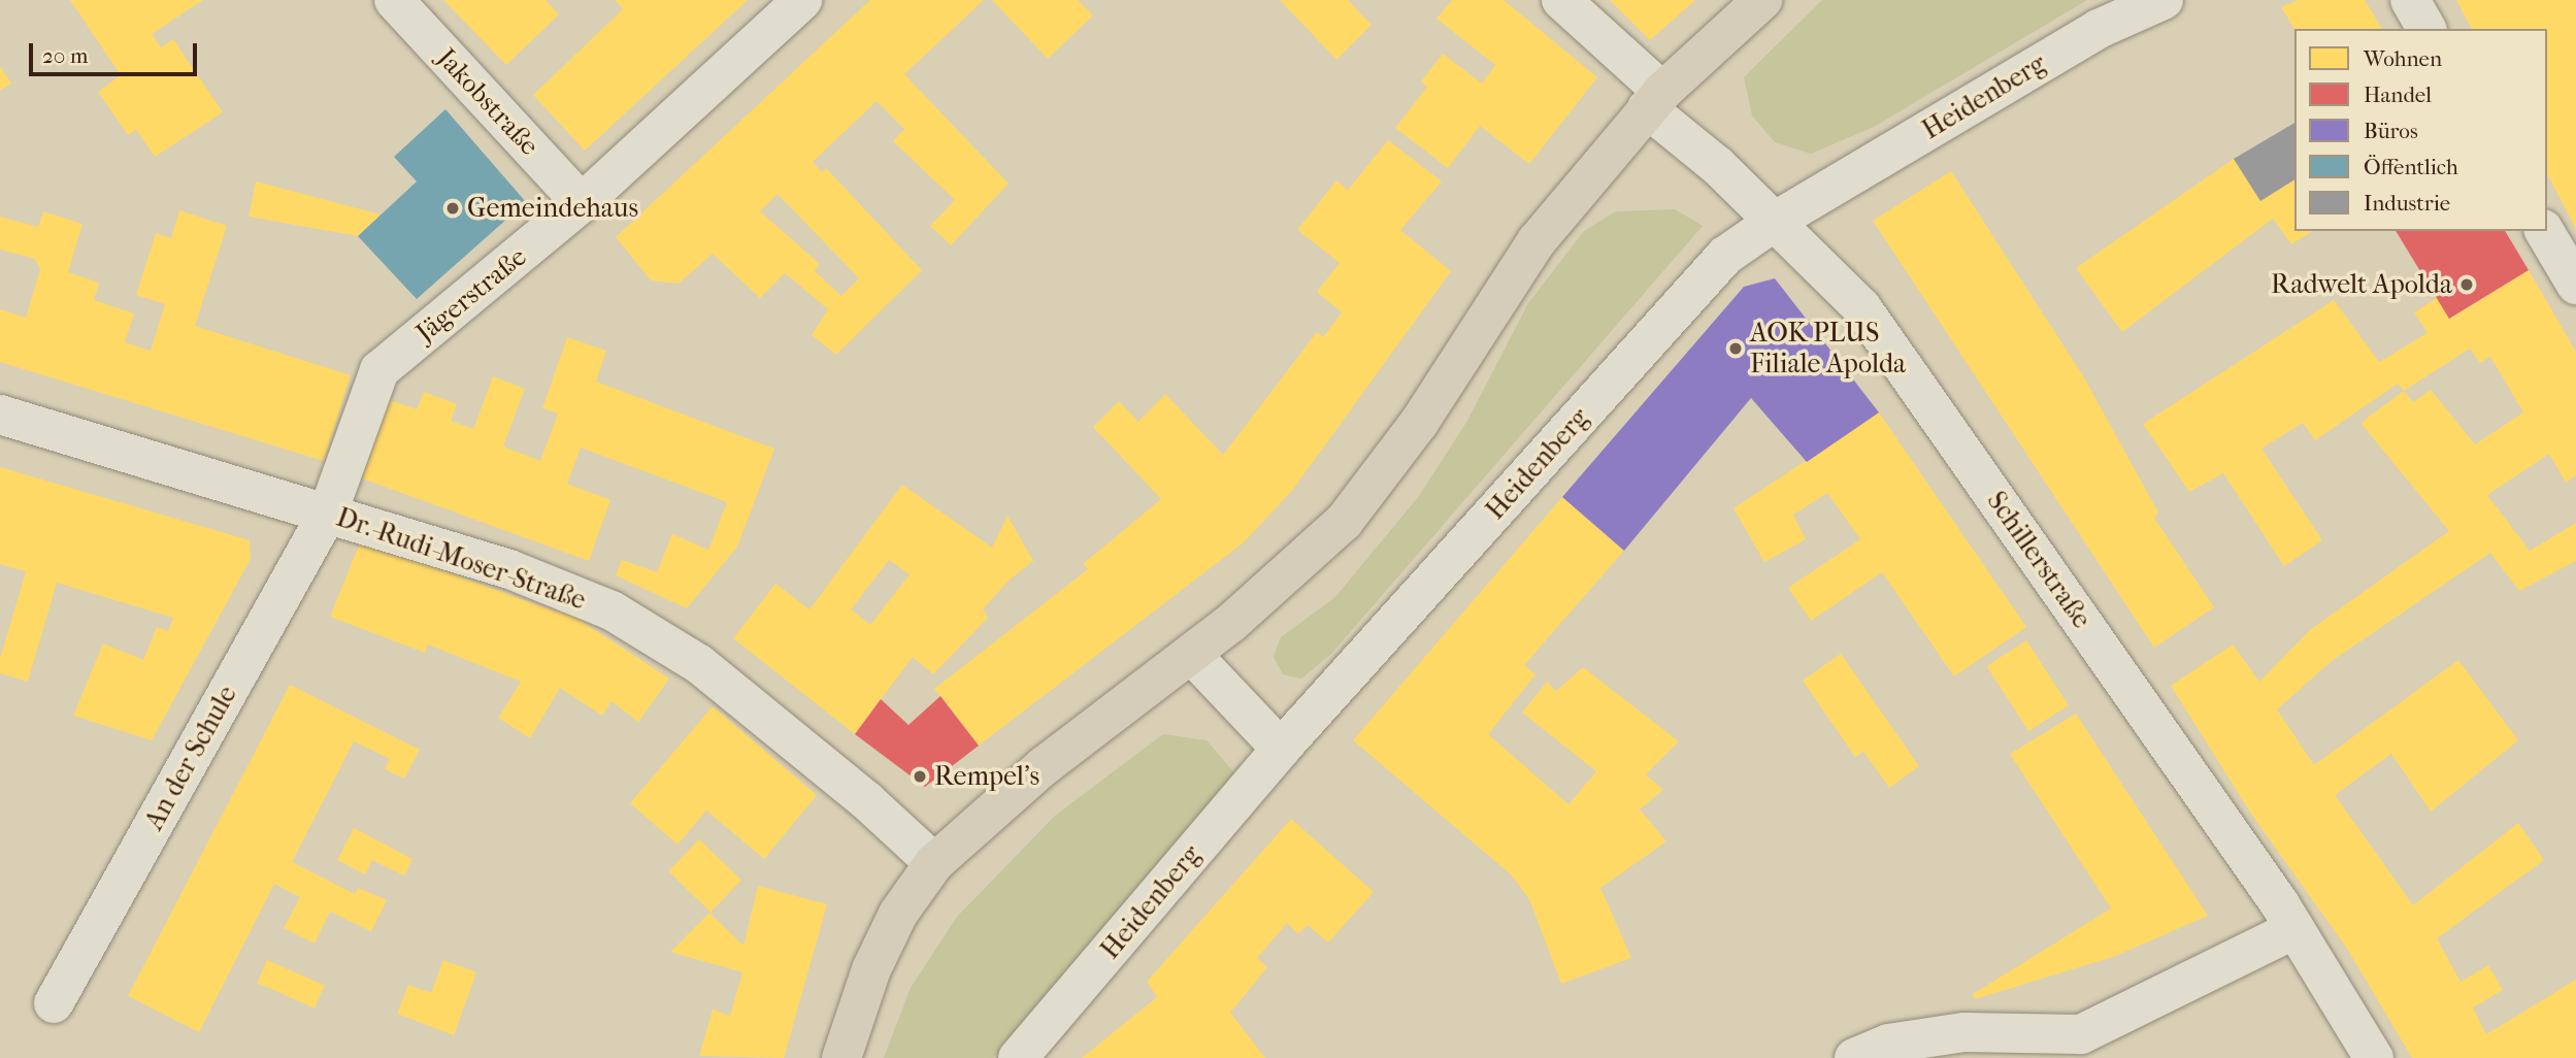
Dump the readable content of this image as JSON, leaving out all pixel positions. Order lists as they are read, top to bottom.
{
  "streets": {
    "street": [
      "Heidenberg",
      "Jakobstraße",
      "Jägerstraße",
      "Dr.-Rudi-Moser-Straße",
      "Schillerstraße",
      "An der Schule"
    ]
  },
  "crossings": [
    ["Heidenberg", "Schillerstraße"],
    ["Jakobstraße", "Jägerstraße"],
    ["Jägerstraße", "Dr.-Rudi-Moser-Straße"],
    ["Jägerstraße", "An der Schule"],
    ["Dr.-Rudi-Moser-Straße", "An der Schule"]
  ],
  "places": [
    "Gemeindehaus",
    "Radwelt Apolda",
    "AOK PLUS Filiale Apolda",
    "Rempel's"
  ],
  "legend": [
    "Wohnen",
    "Handel",
    "Büros",
    "Öffentlich",
    "Industrie"
  ],
  "scale_bar": "20 m"
}
